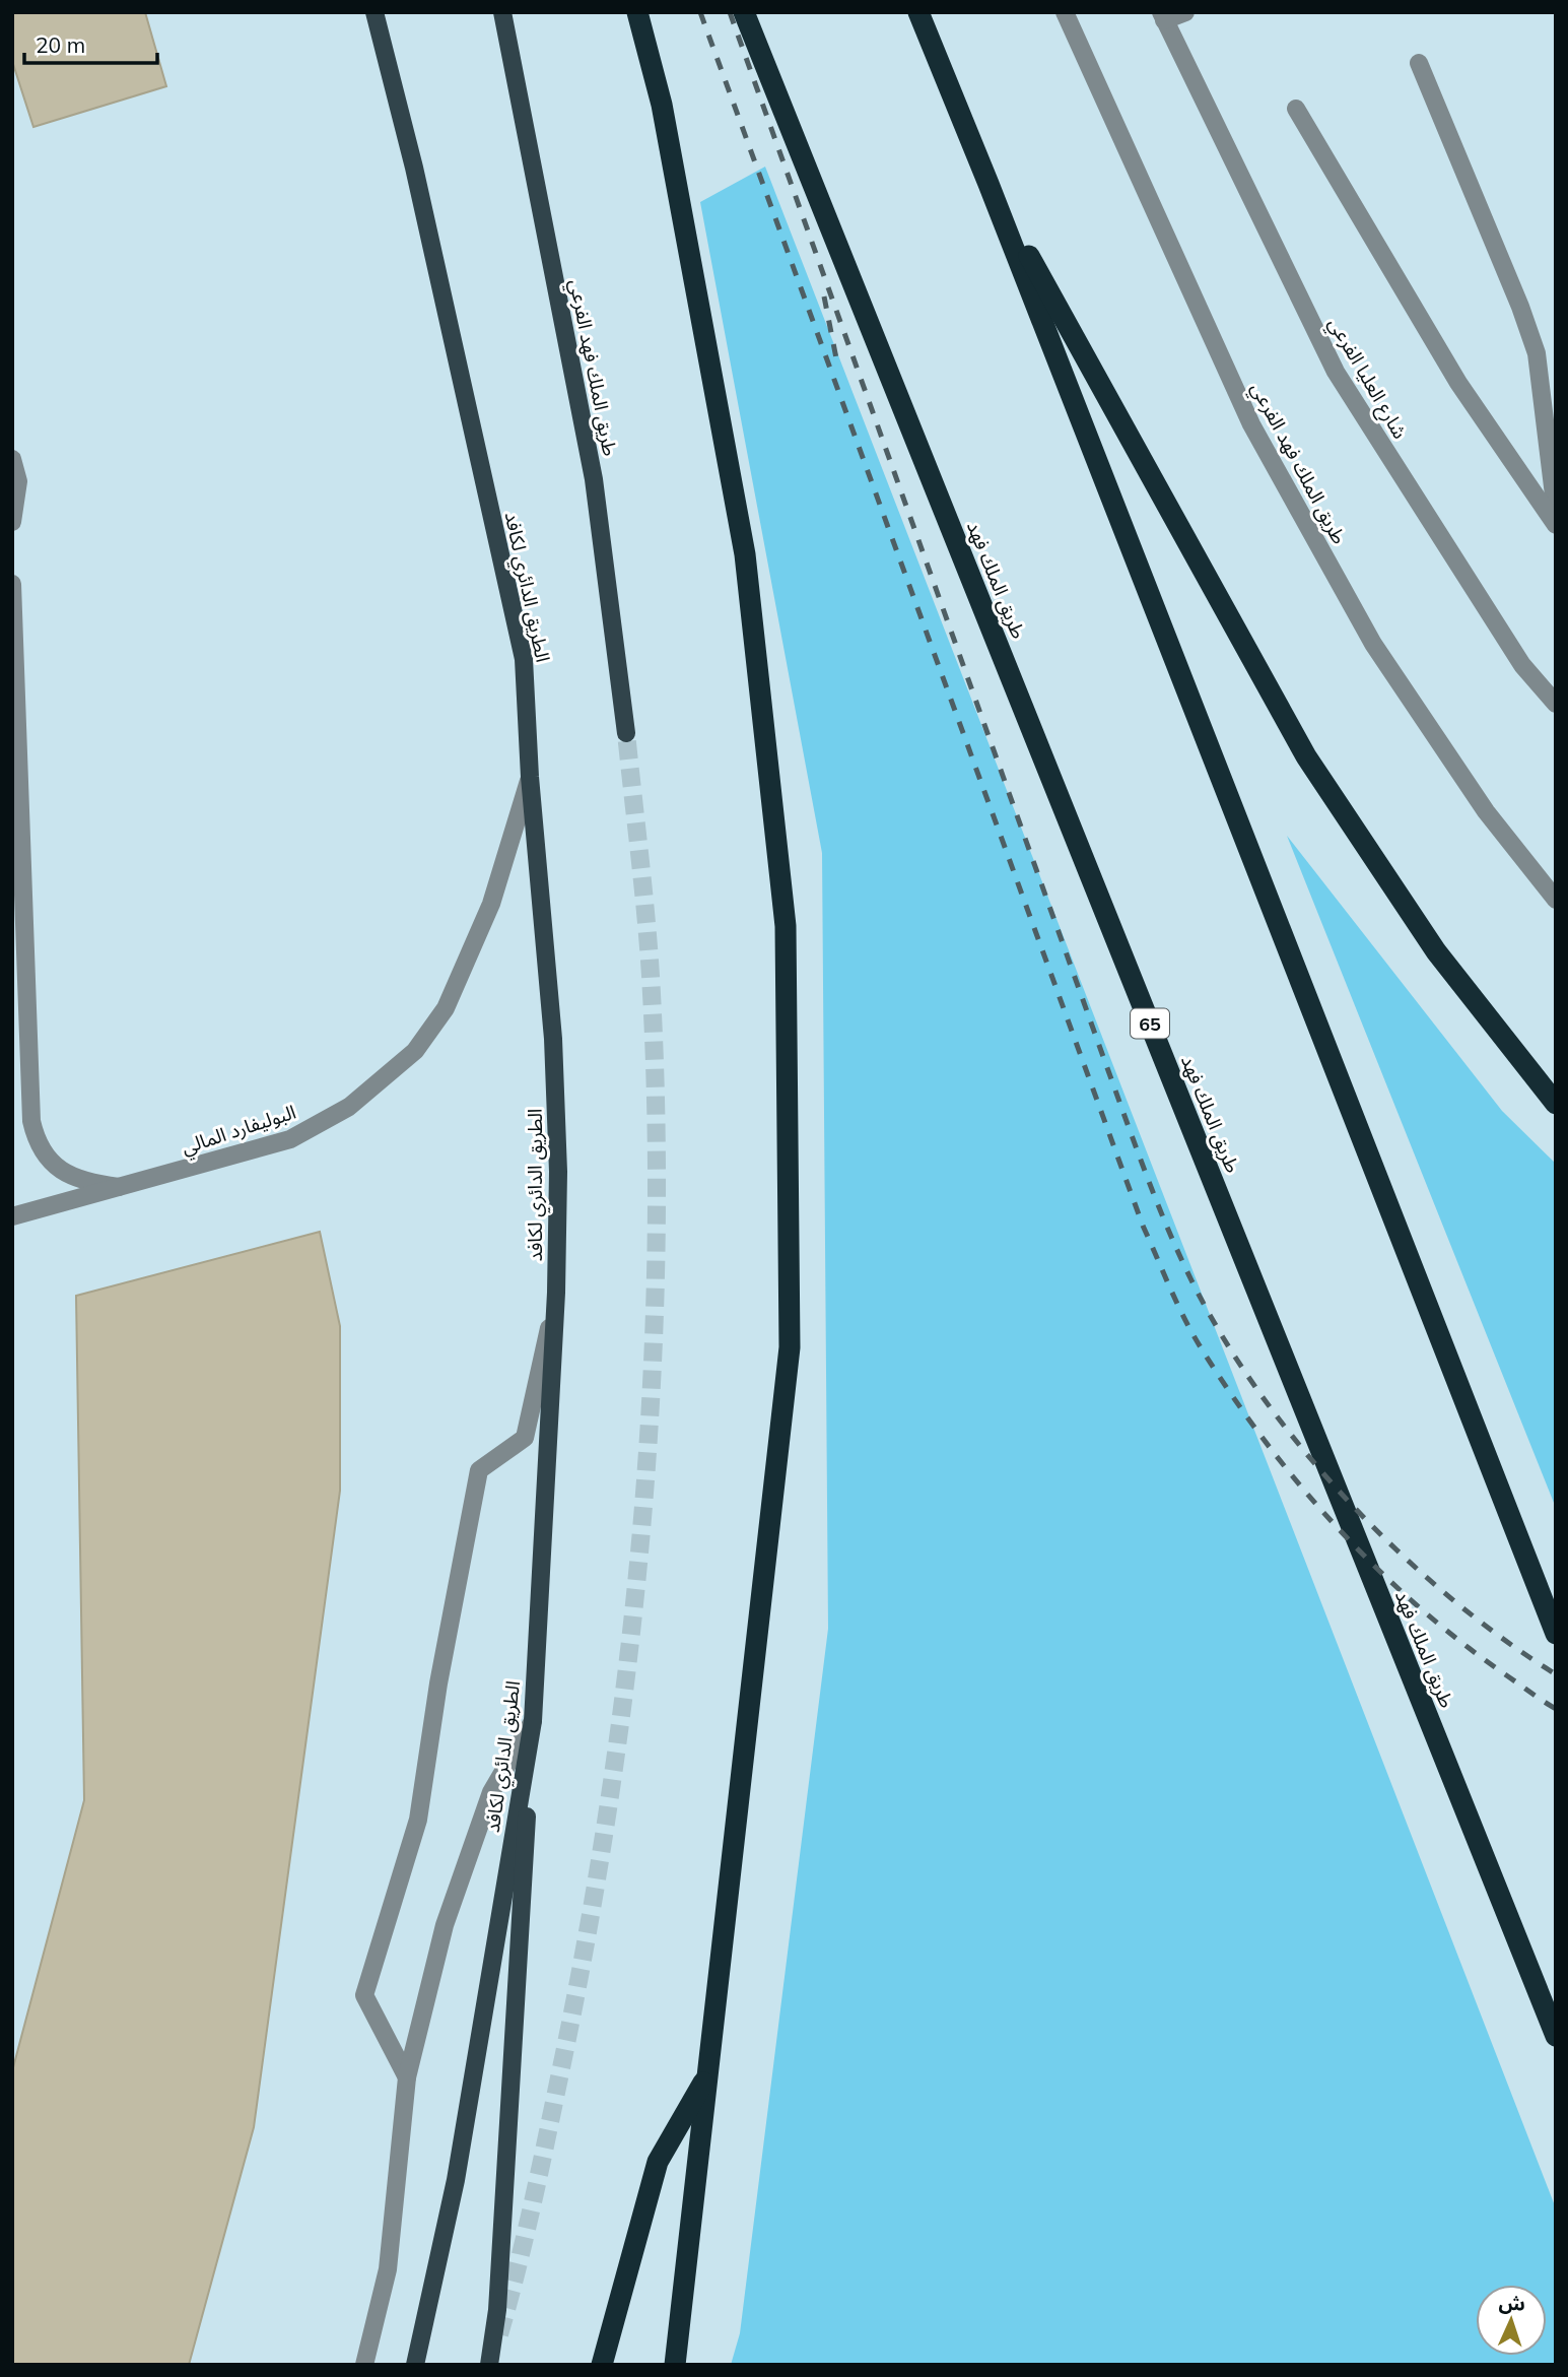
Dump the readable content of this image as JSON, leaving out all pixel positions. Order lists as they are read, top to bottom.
{
  "streets": {
    "highway": ["طريق الملك فهد", "65"],
    "main road": ["طريق الملك فهد الفرعي", "الطريق الدائري لكافد"],
    "street": ["شارع العليا الفرعي", "البوليفارد المالي"]
  },
  "crossings": [
    ["الطريق الدائري لكافد", "البوليفارد المالي"]
  ],
  "scale_bar": "20 m",
  "north": "top"
}
